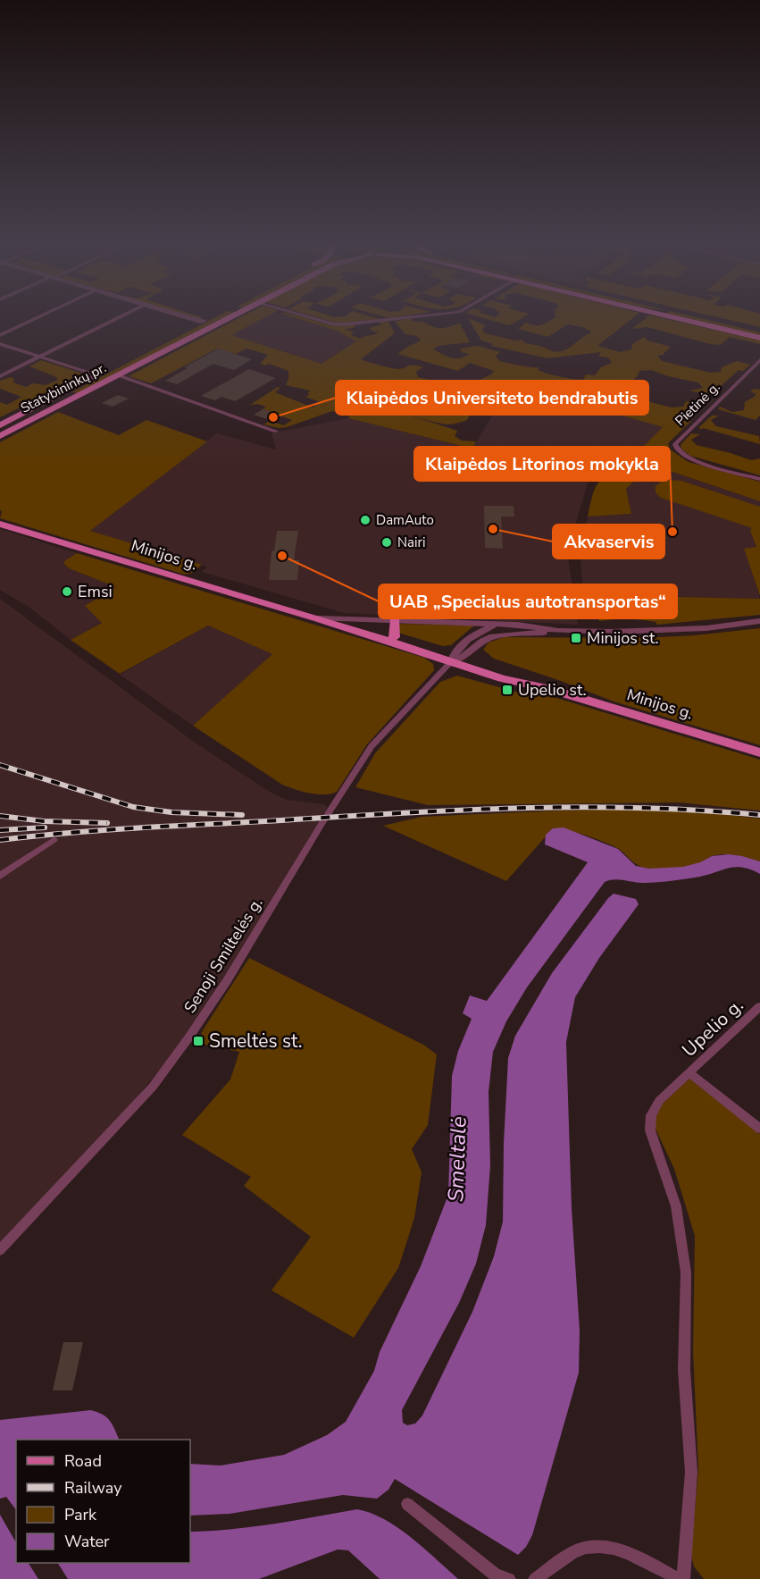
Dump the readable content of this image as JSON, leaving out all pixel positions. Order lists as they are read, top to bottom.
{
  "streets": {
    "main road": ["Statybininkų pr.", "Minijos g."],
    "street": ["Pietinė g.", "Senoji Smiltelės g.", "Upelio g."]
  },
  "crossings": [
    ["Minijos g.", "Senoji Smiltelės g."]
  ],
  "water": ["Smeltalė"],
  "places": {
    "other": [
      "Klaipėdos Universiteto bendrabutis",
      "DamAuto",
      "Akvaservis",
      "Klaipėdos Litorinos mokykla",
      "Nairi",
      "UAB „Specialus autotransportas“",
      "Emsi"
    ],
    "transit": ["Minijos st.", "Upelio st.", "Smeltės st."]
  },
  "legend": [
    "Road",
    "Railway",
    "Park",
    "Water"
  ]
}
